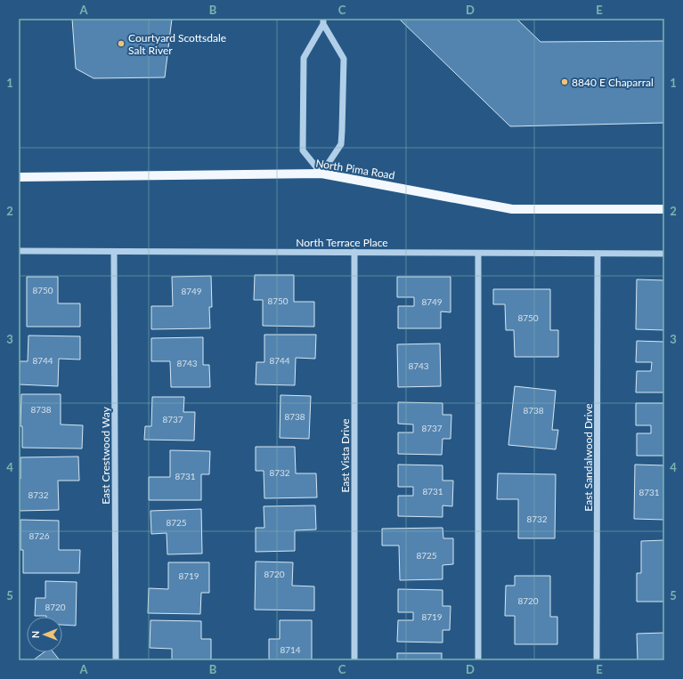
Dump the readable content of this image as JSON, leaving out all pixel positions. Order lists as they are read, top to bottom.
{
  "streets": {
    "main road": ["North Pima Road"],
    "street": [
      "North Terrace Place",
      "East Crestwood Way",
      "East Vista Drive",
      "East Sandalwood Drive"
    ]
  },
  "crossings": [
    ["North Terrace Place", "East Crestwood Way"],
    ["North Terrace Place", "East Vista Drive"],
    ["North Terrace Place", "East Sandalwood Drive"]
  ],
  "places": ["Courtyard Scottsdale Salt River", "8840 E Chaparral"],
  "house_numbers": [
    "8750",
    "8749",
    "8750",
    "8749",
    "8750",
    "8744",
    "8744",
    "8743",
    "8743",
    "8738",
    "8738",
    "8738",
    "8737",
    "8737",
    "8732",
    "8731",
    "8731",
    "8731",
    "8732",
    "8732",
    "8725",
    "8726",
    "8725",
    "8720",
    "8719",
    "8720",
    "8720",
    "8719",
    "8714"
  ],
  "north": "left",
  "grid": {
    "columns": [
      "A",
      "B",
      "C",
      "D",
      "E"
    ],
    "rows": [
      "1",
      "2",
      "3",
      "4",
      "5"
    ]
  }
}
